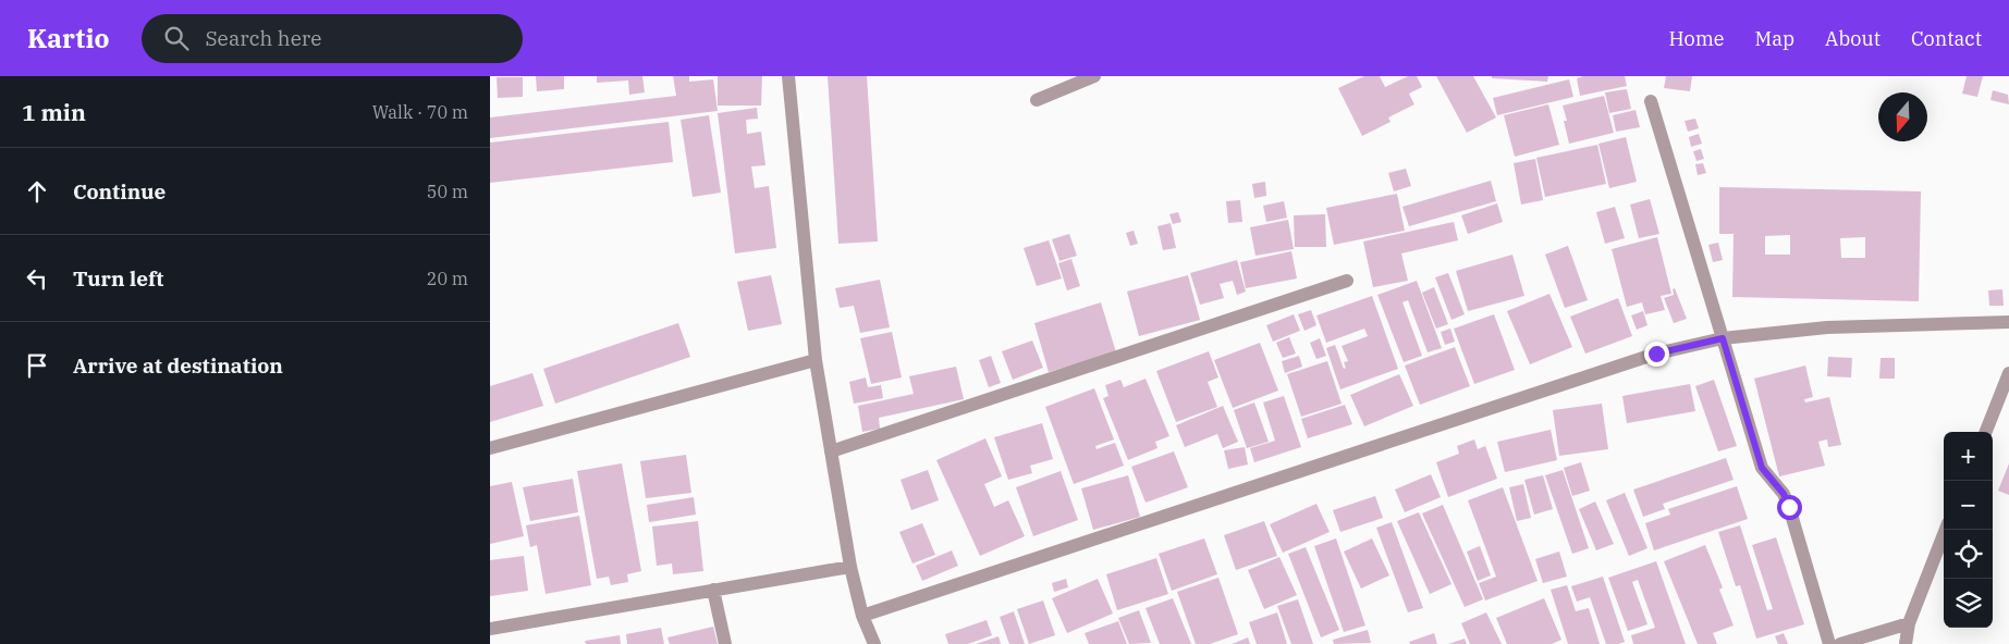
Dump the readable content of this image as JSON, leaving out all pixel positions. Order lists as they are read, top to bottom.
{
  "north": "bottom",
  "page": {
    "header": "Kartio",
    "search": "Search here",
    "nav": [
      "Home",
      "Map",
      "About",
      "Contact"
    ],
    "heading": ["1 min", "Walk · 70 m"],
    "list": [
      ["Continue", "50 m"],
      ["Turn left", "20 m"],
      "Arrive at destination"
    ],
    "map_buttons": ["+", "−"]
  }
}
